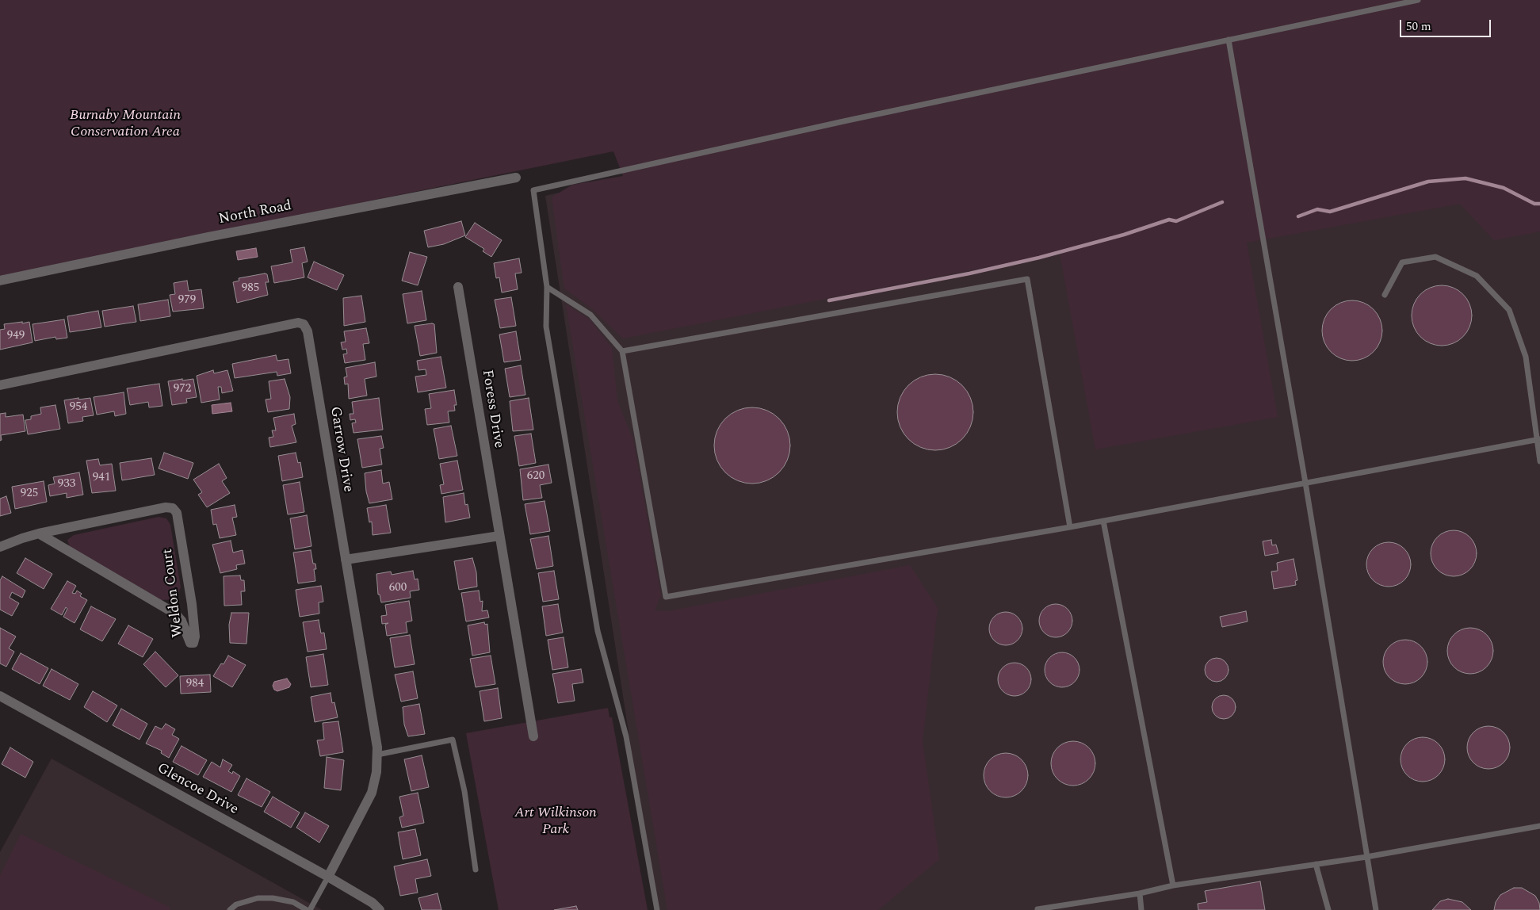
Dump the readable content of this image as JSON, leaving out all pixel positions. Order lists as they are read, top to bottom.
{
  "streets": {
    "street": [
      "North Road",
      "Foress Drive",
      "Garrow Drive",
      "Weldon Court",
      "Glencoe Drive"
    ]
  },
  "crossings": [
    ["Garrow Drive", "Glencoe Drive"]
  ],
  "parks": ["Burnaby Mountain Conservation Area", "Art Wilkinson Park"],
  "house_numbers": [
    "985",
    "979",
    "949",
    "972",
    "954",
    "620",
    "941",
    "933",
    "925",
    "600",
    "984"
  ],
  "scale_bar": "50 m"
}
